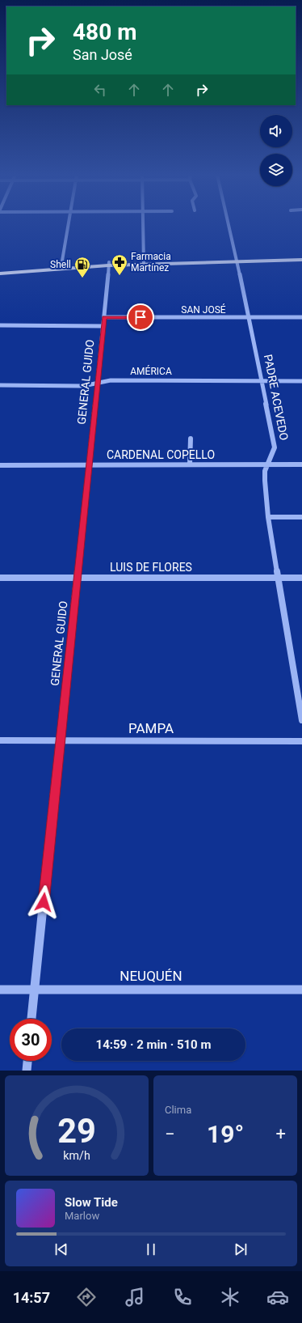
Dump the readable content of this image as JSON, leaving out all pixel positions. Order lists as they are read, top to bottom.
{
  "streets": {
    "street": [
      "SAN JOSÉ",
      "AMÉRICA",
      "GENERAL GUIDO",
      "PADRE ACEVEDO",
      "CARDENAL COPELLO",
      "LUIS DE FLORES",
      "PAMPA",
      "NEUQUÉN"
    ]
  },
  "crossings": [
    ["SAN JOSÉ", "GENERAL GUIDO"],
    ["SAN JOSÉ", "PADRE ACEVEDO"],
    ["AMÉRICA", "GENERAL GUIDO"],
    ["AMÉRICA", "PADRE ACEVEDO"],
    ["GENERAL GUIDO", "CARDENAL COPELLO"],
    ["GENERAL GUIDO", "LUIS DE FLORES"],
    ["GENERAL GUIDO", "PAMPA"],
    ["GENERAL GUIDO", "NEUQUÉN"],
    ["PADRE ACEVEDO", "CARDENAL COPELLO"],
    ["PADRE ACEVEDO", "LUIS DE FLORES"]
  ],
  "places": {
    "pharmacy": ["Farmacia Martínez"],
    "fuel station": ["Shell"]
  },
  "page": {
    "turn": ["480 m", "San José"],
    "limit": "30",
    "trip": "14:59 · 2 min · 510 m",
    "tile": "Clima",
    "heat": ["−", "19°", "+"],
    "song": ["Slow Tide", "Marlow"],
    "tabs": "14:57",
    "gauge": ["29", "km/h"]
  }
}
